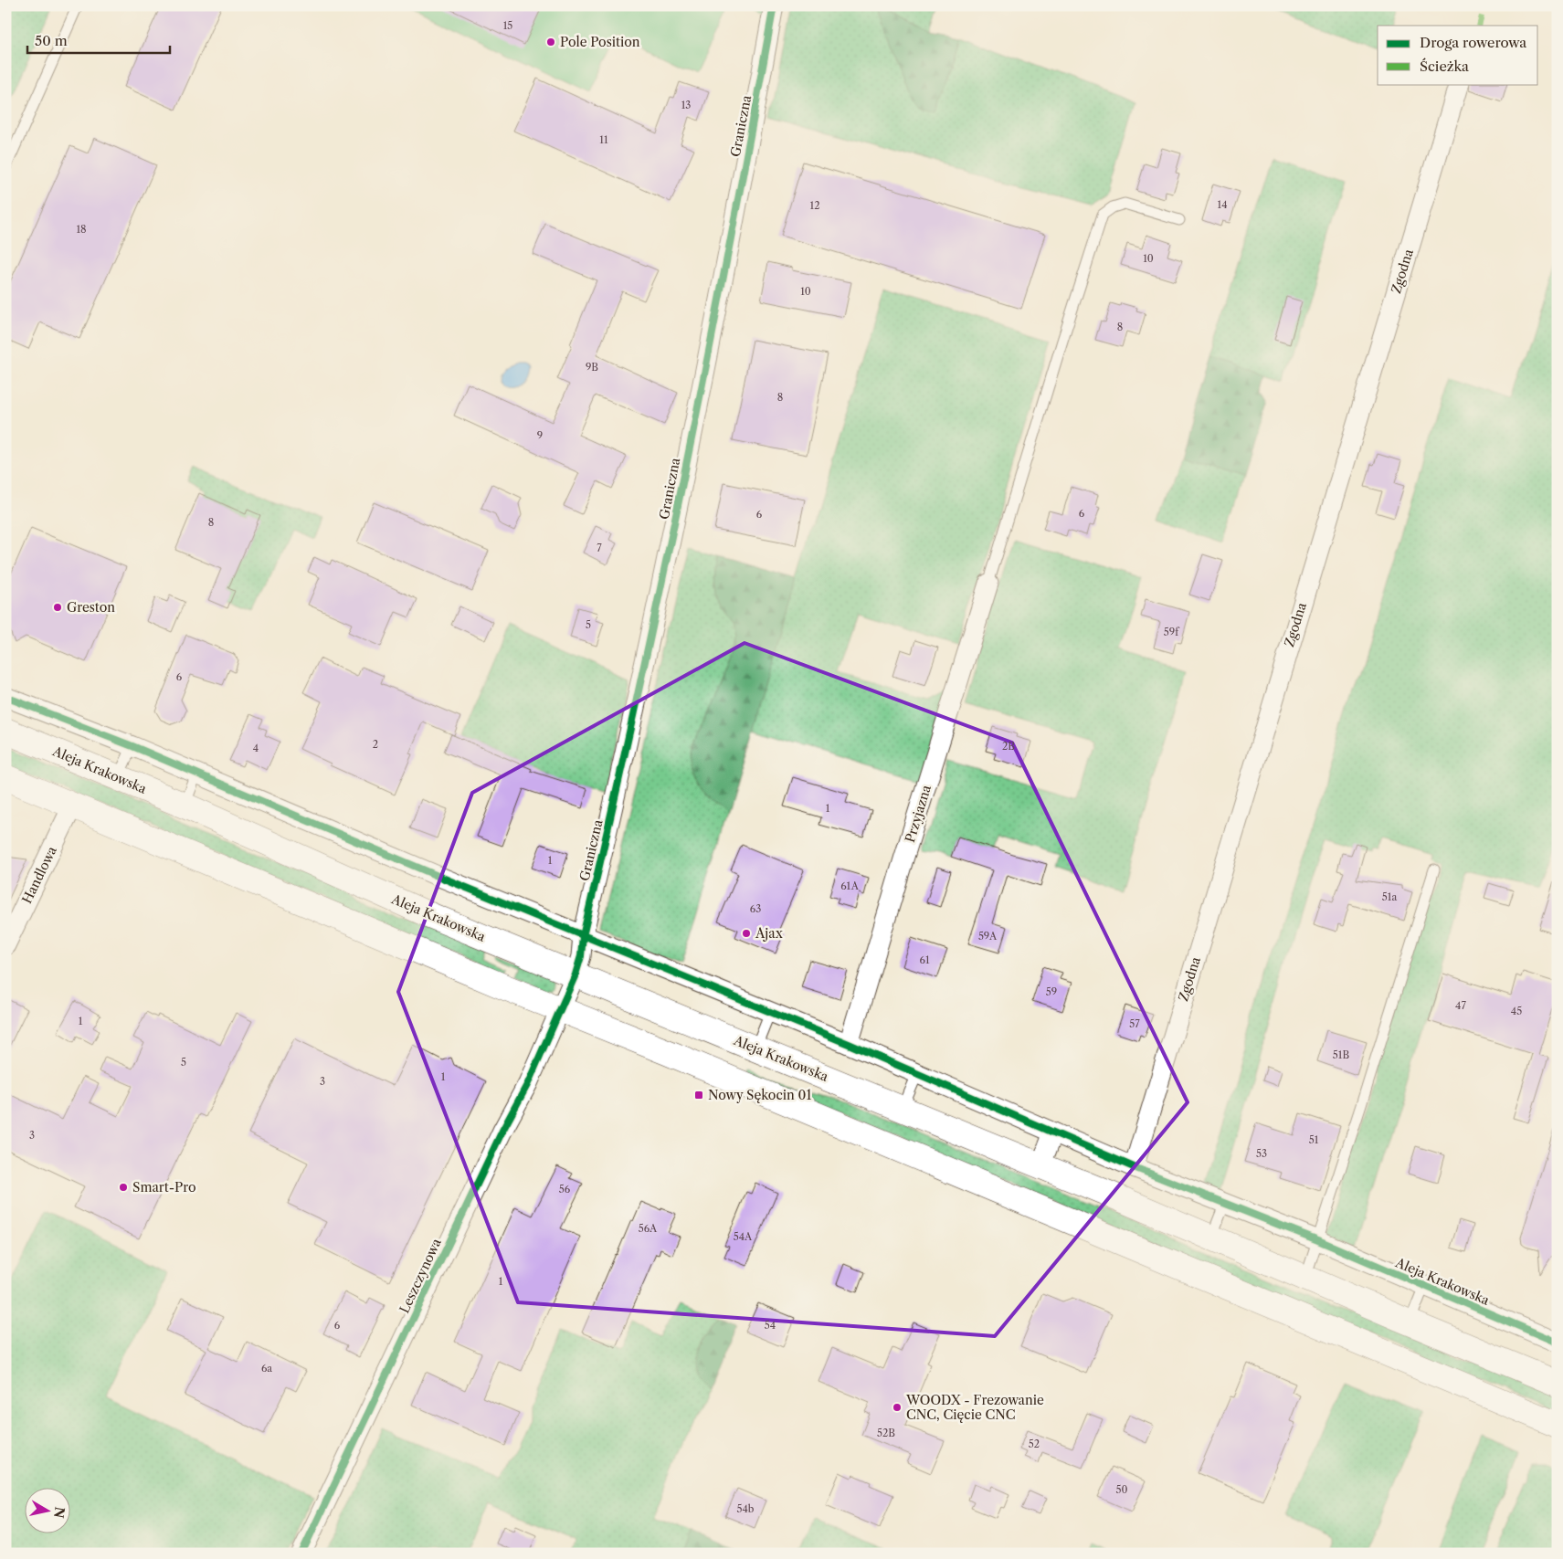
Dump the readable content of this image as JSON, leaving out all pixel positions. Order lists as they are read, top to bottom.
{
  "streets": {
    "main road": ["Aleja Krakowska"],
    "street": [
      "Graniczna",
      "Zgodna",
      "Przyjazna",
      "Handlowa",
      "Leszczynowa"
    ]
  },
  "crossings": [
    ["Graniczna", "Aleja Krakowska"],
    ["Graniczna", "Leszczynowa"],
    ["Zgodna", "Aleja Krakowska"],
    ["Aleja Krakowska", "Przyjazna"],
    ["Aleja Krakowska", "Leszczynowa"]
  ],
  "places": {
    "other": [
      "Pole Position",
      "Greston",
      "Ajax",
      "Smart-Pro",
      "WOODX - Frezowanie CNC, Cięcie CNC"
    ],
    "transit": ["Nowy Sękocin 01"]
  },
  "house_numbers": [
    "15",
    "13",
    "11",
    "14",
    "12",
    "18",
    "10",
    "10",
    "8",
    "9B",
    "8",
    "9",
    "6",
    "6",
    "8",
    "7",
    "5",
    "59f",
    "6",
    "2",
    "2B",
    "4",
    "1",
    "1",
    "61A",
    "51a",
    "63",
    "59A",
    "61",
    "59",
    "47",
    "45",
    "1",
    "57",
    "51B",
    "5",
    "1",
    "3",
    "3",
    "51",
    "53",
    "56",
    "56A",
    "54A",
    "1",
    "6",
    "54",
    "6a",
    "52B",
    "52",
    "50",
    "54b"
  ],
  "legend": ["Droga rowerowa", "Ścieżka"],
  "scale_bar": "50 m",
  "north": "right"
}
